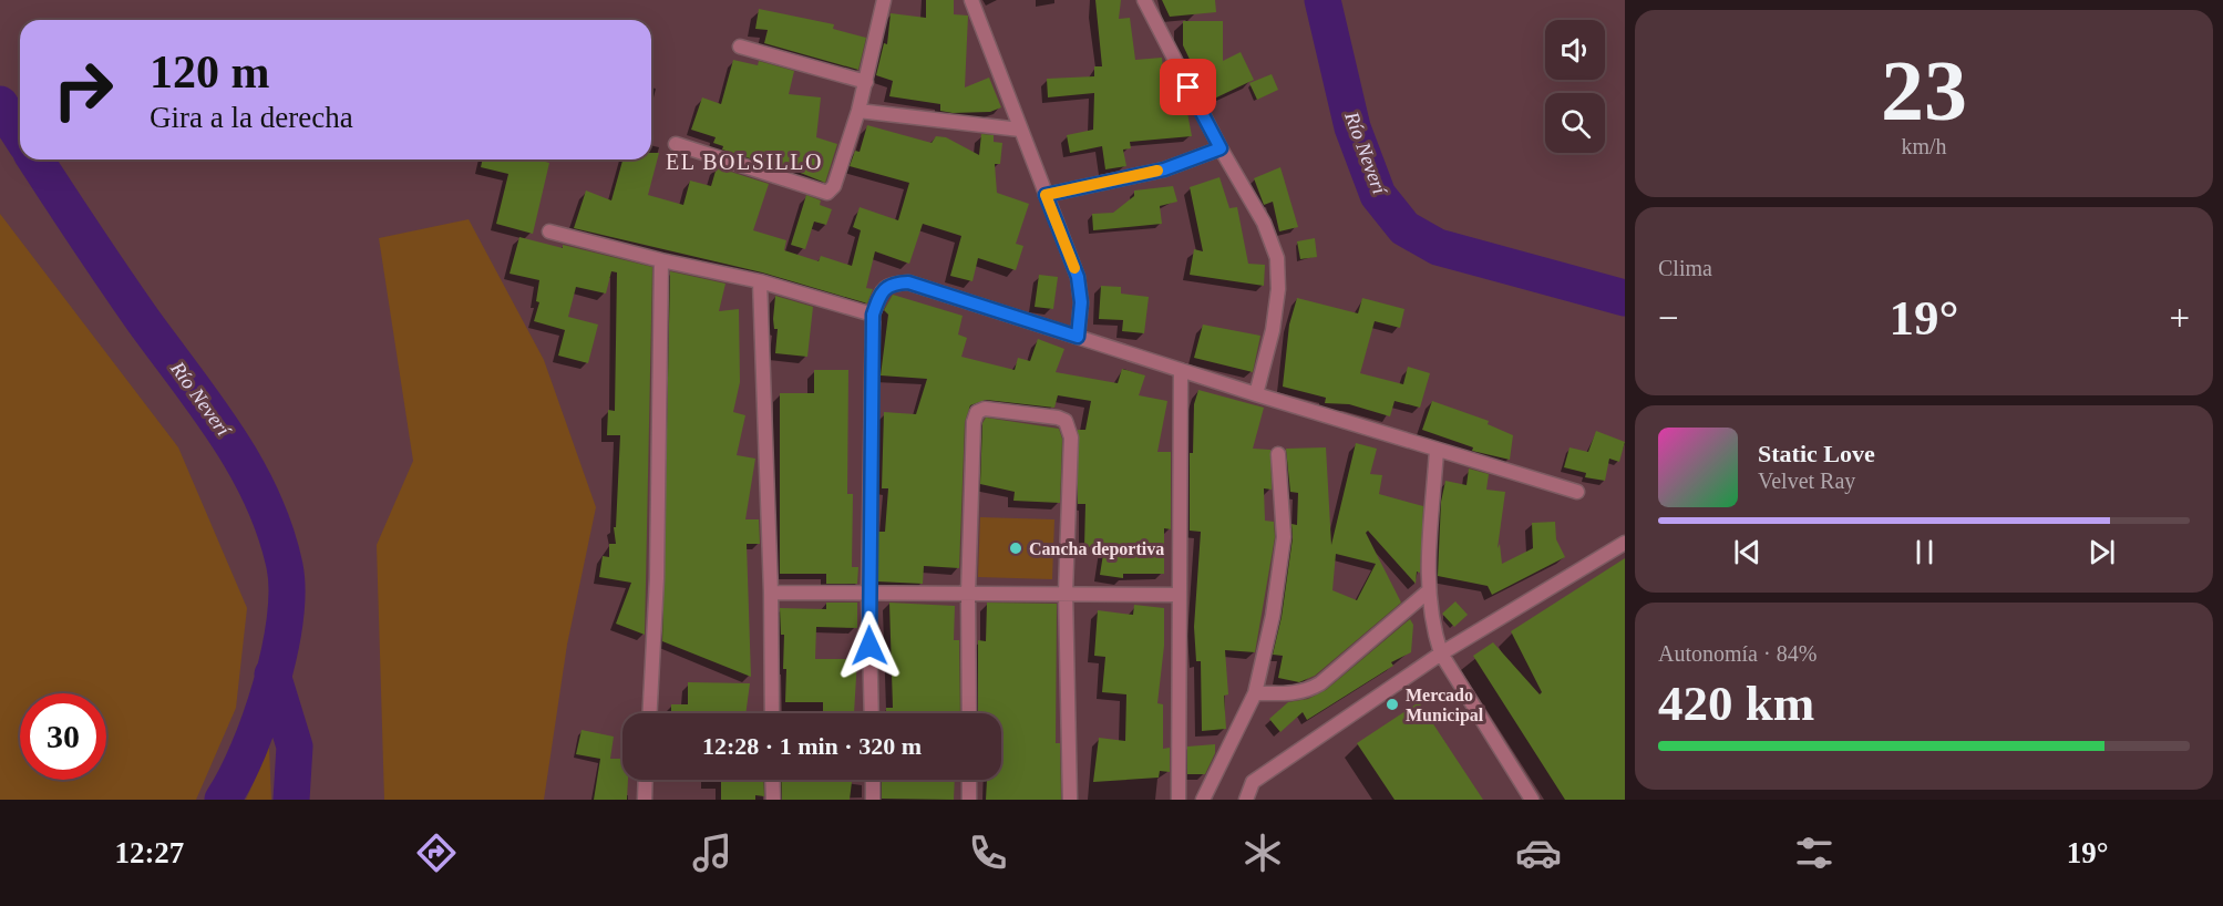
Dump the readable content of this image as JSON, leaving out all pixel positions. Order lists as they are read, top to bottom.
{
  "districts": ["EL BOLSILLO"],
  "water": ["Río Neverí"],
  "places": ["Cancha deportiva", "Mercado Municipal"],
  "page": {
    "tile": [
      ["23", "km/h"],
      "Clima",
      ["Autonomía · 84%", "420 km"]
    ],
    "turn": ["120 m", "Gira a la derecha"],
    "heat": ["−", "19°", "+"],
    "song": ["Static Love", "Velvet Ray"],
    "limit": "30",
    "trip": "12:28 · 1 min · 320 m",
    "tabs": ["12:27", "19°"]
  }
}
